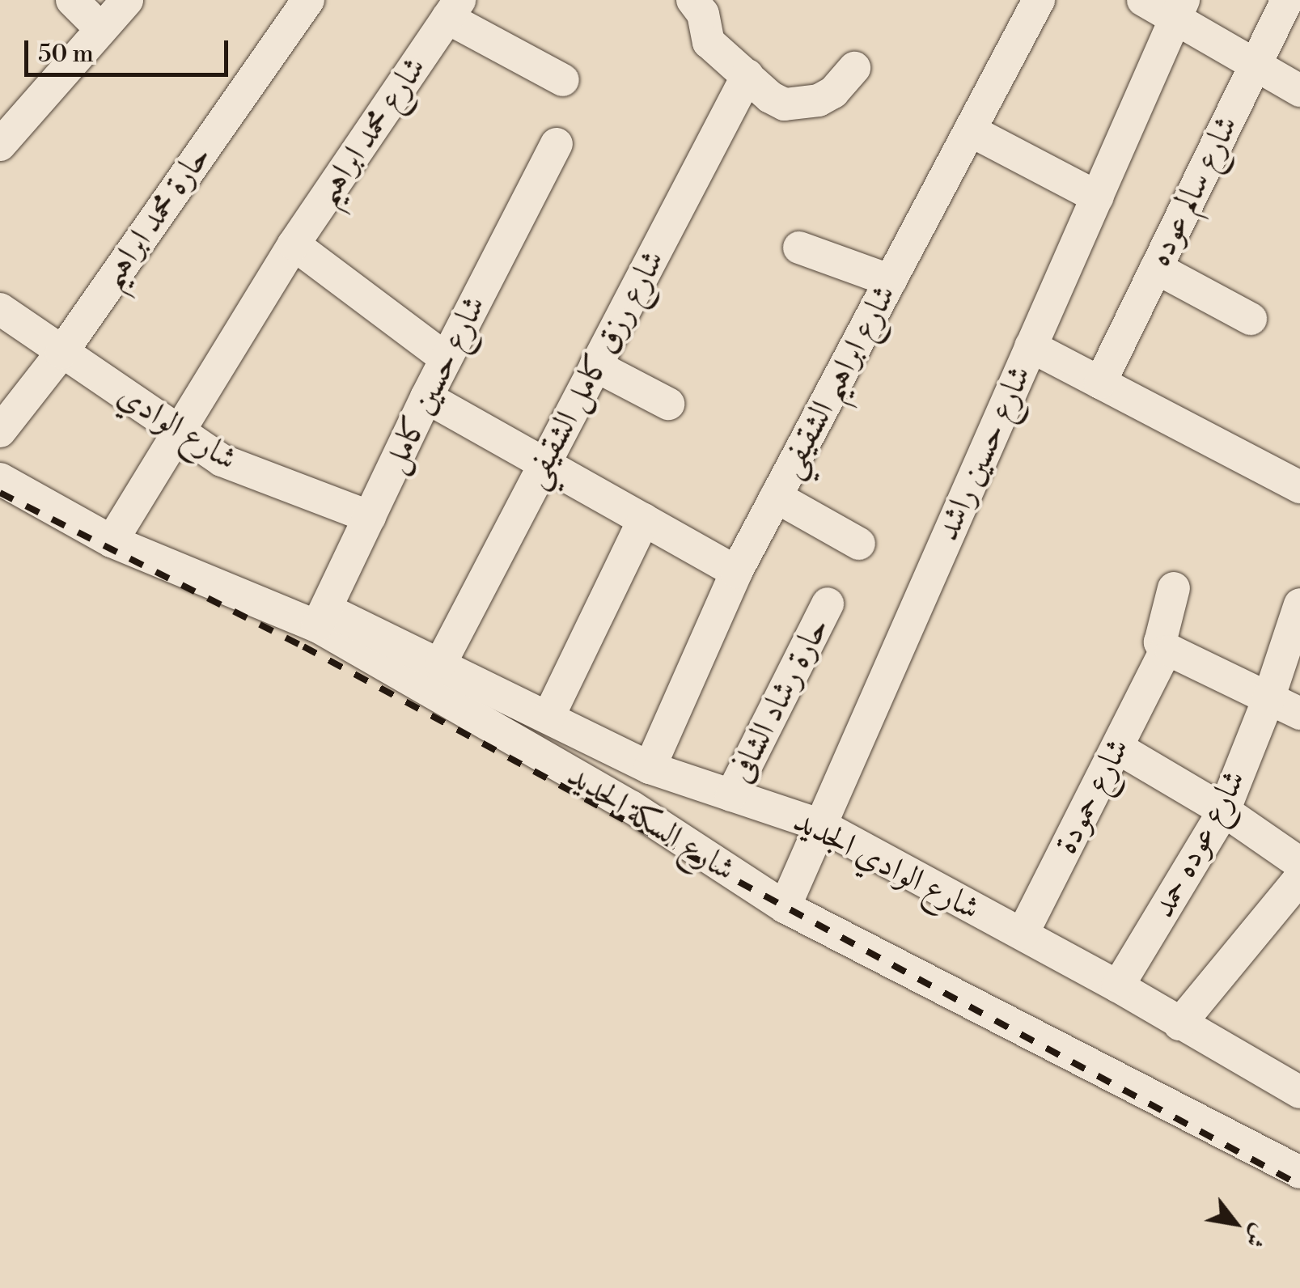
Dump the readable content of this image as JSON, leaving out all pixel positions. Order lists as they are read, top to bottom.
{
  "streets": {
    "street": [
      "شارع محمد ابراهيم",
      "شارع سالم عوده",
      "حارة محمد ابراهيم",
      "شارع رزق كامل الشقيفي",
      "شارع ابراهيم الشقيفي",
      "شارع حسين كامل",
      "شارع الوادي",
      "شارع حسين راشد",
      "حارة رشاد الشافى",
      "شارع حمودة",
      "شارع السكة الحديد",
      "شارع عوده حمد",
      "شارع الوادي الجديد"
    ]
  },
  "crossings": [
    ["شارع محمد ابراهيم", "شارع الوادي"],
    ["شارع محمد ابراهيم", "شارع السكة الحديد"],
    ["حارة محمد ابراهيم", "شارع الوادي"],
    ["شارع رزق كامل الشقيفي", "شارع الوادي الجديد"],
    ["شارع ابراهيم الشقيفي", "شارع الوادي الجديد"],
    ["شارع حسين كامل", "شارع الوادي"],
    ["شارع حسين كامل", "شارع السكة الحديد"],
    ["شارع حسين كامل", "شارع الوادي الجديد"],
    ["شارع حسين راشد", "شارع السكة الحديد"],
    ["شارع حسين راشد", "شارع الوادي الجديد"],
    ["حارة رشاد الشافى", "شارع الوادي الجديد"],
    ["شارع حمودة", "شارع الوادي الجديد"],
    ["شارع السكة الحديد", "شارع الوادي الجديد"],
    ["شارع عوده حمد", "شارع الوادي الجديد"]
  ],
  "scale_bar": "50 m",
  "north": "bottom right"
}
